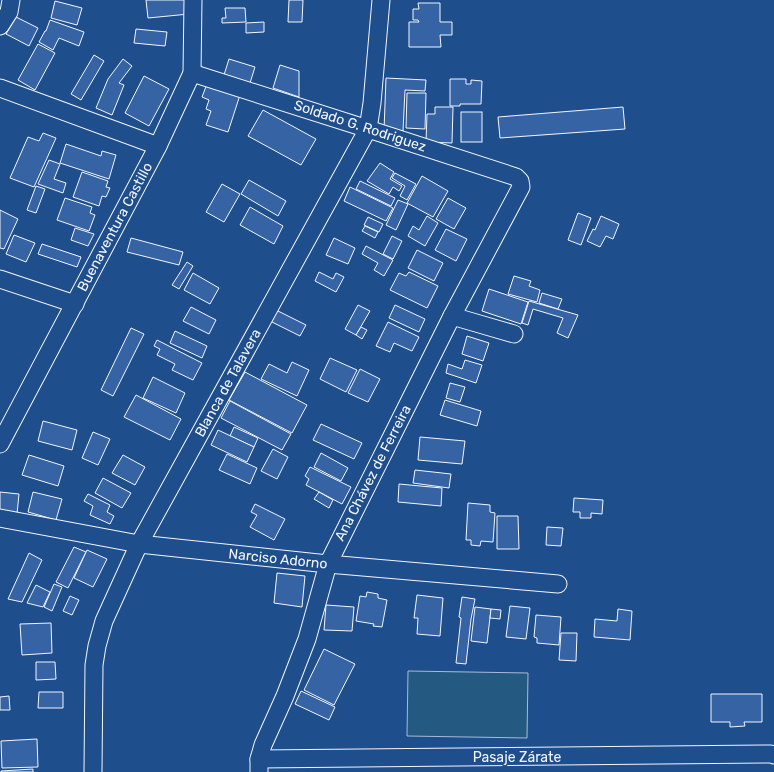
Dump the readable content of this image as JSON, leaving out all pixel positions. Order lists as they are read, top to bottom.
{
  "streets": {
    "street": [
      "Soldado G. Rodriguez",
      "Buenaventura Castillo",
      "Blanca de Talavera",
      "Ana Chávez de Ferreira",
      "Narciso Adorno",
      "Pasaje Zárate"
    ]
  },
  "crossings": [
    ["Soldado G. Rodriguez", "Buenaventura Castillo"],
    ["Soldado G. Rodriguez", "Blanca de Talavera"],
    ["Soldado G. Rodriguez", "Ana Chávez de Ferreira"],
    ["Blanca de Talavera", "Narciso Adorno"],
    ["Ana Chávez de Ferreira", "Narciso Adorno"],
    ["Ana Chávez de Ferreira", "Pasaje Zárate"]
  ]
}
